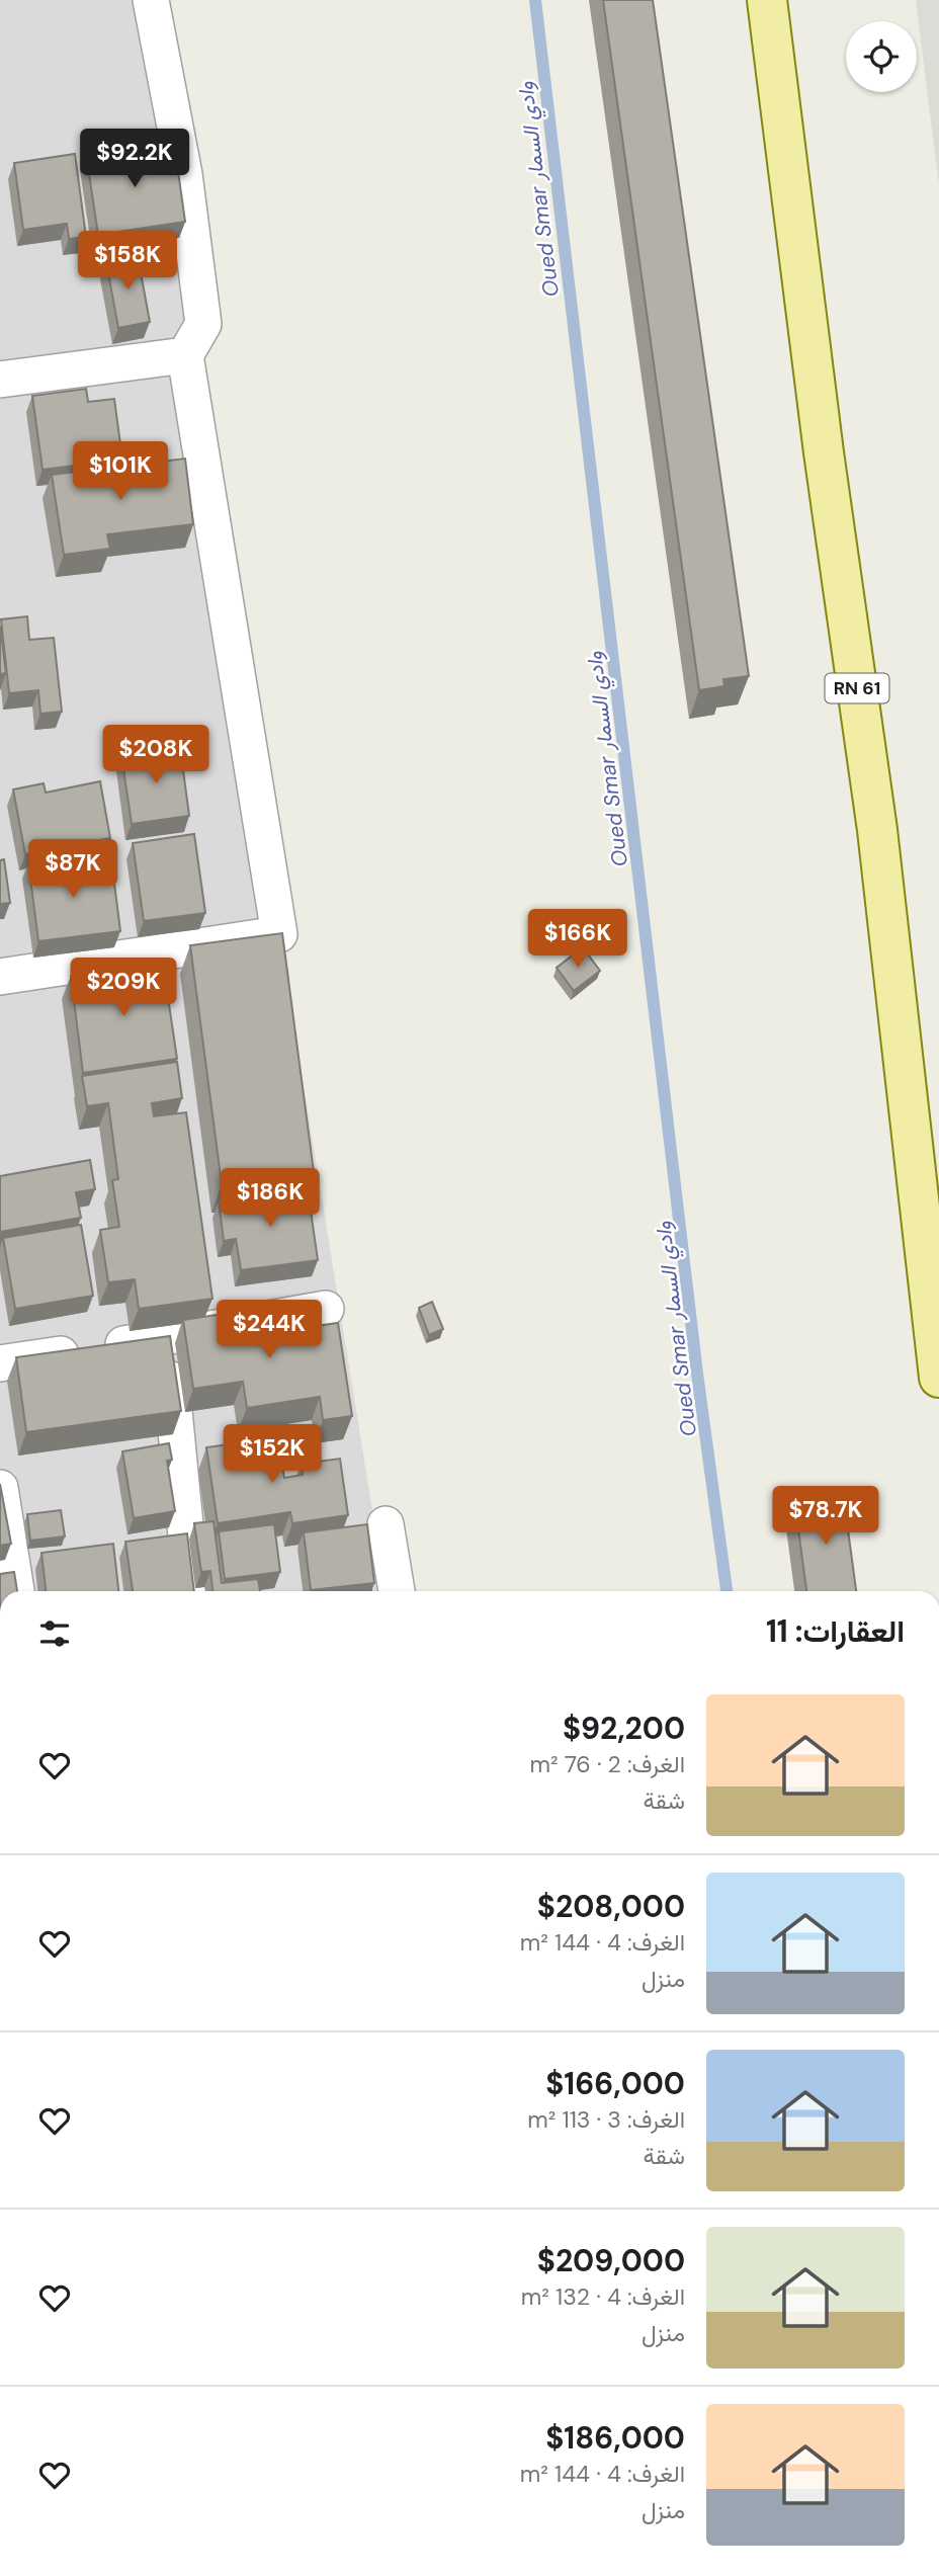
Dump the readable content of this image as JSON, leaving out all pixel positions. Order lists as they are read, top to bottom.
{
  "streets": {
    "main road": ["RN 61"]
  },
  "water": ["Oued Smar وادي السمار"],
  "page": {
    "price": [
      "$92.2K",
      "$158K",
      "$101K",
      "$208K",
      "$87K",
      "$166K",
      "$209K",
      "$186K",
      "$244K",
      "$152K",
      "$78.7K"
    ],
    "heading": "العقارات: 11",
    "list": [
      {
        "name": "$92,200",
        "note": "الغرف: 2 · 76 m² · شقة"
      },
      {
        "name": "$208,000",
        "note": "الغرف: 4 · 144 m² · منزل"
      },
      {
        "name": "$166,000",
        "note": "الغرف: 3 · 113 m² · شقة"
      },
      {
        "name": "$209,000",
        "note": "الغرف: 4 · 132 m² · منزل"
      },
      {
        "name": "$186,000",
        "note": "الغرف: 4 · 144 m² · منزل"
      }
    ]
  }
}
